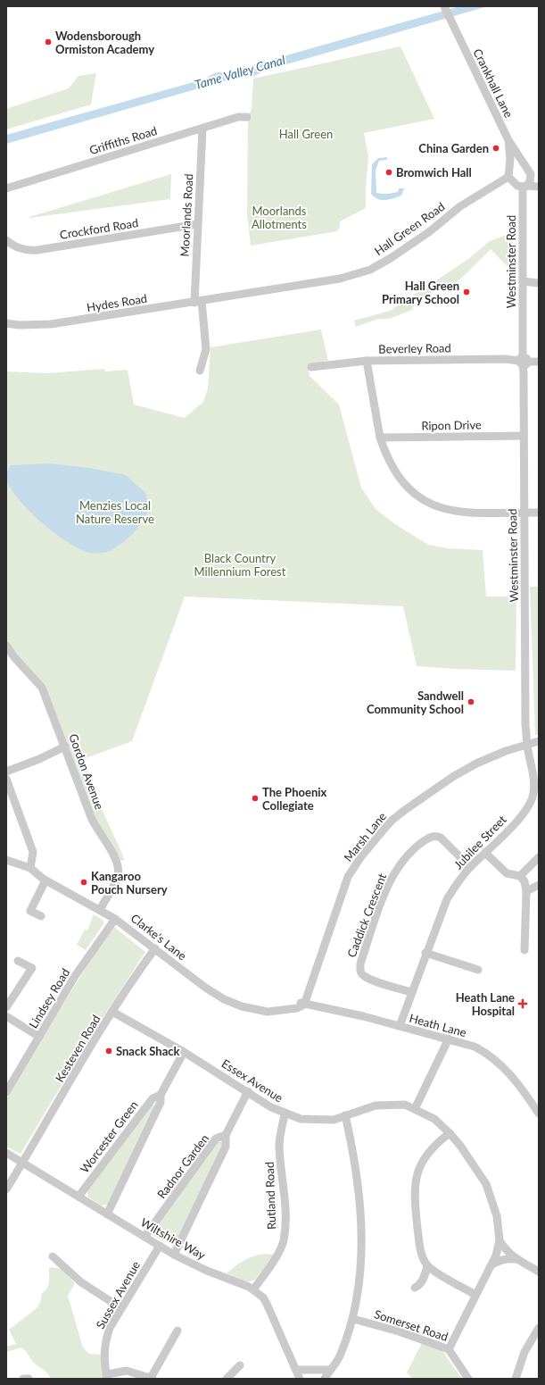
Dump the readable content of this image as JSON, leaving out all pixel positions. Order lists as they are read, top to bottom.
{
  "streets": {
    "street": [
      "Crankhall Lane",
      "Griffiths Road",
      "Moorlands Road",
      "Crockford Road",
      "Hall Green Road",
      "Westminster Road",
      "Hydes Road",
      "Beverley Road",
      "Ripon Drive",
      "Gordon Avenue",
      "Marsh Lane",
      "Jubilee Street",
      "Caddick Crescent",
      "Clarke's Lane",
      "Lindsey Road",
      "Heath Lane",
      "Kesteven Road",
      "Essex Avenue",
      "Worcester Green",
      "Radnor Garden",
      "Rutland Road",
      "Wiltshire Way",
      "Sussex Avenue",
      "Somerset Road"
    ]
  },
  "crossings": [
    ["Crankhall Lane", "Hall Green Road"],
    ["Crankhall Lane", "Westminster Road"],
    ["Griffiths Road", "Moorlands Road"],
    ["Moorlands Road", "Crockford Road"],
    ["Moorlands Road", "Hydes Road"],
    ["Hall Green Road", "Westminster Road"],
    ["Hall Green Road", "Hydes Road"],
    ["Westminster Road", "Beverley Road"],
    ["Westminster Road", "Ripon Drive"],
    ["Westminster Road", "Marsh Lane"],
    ["Westminster Road", "Jubilee Street"],
    ["Gordon Avenue", "Clarke's Lane"],
    ["Marsh Lane", "Jubilee Street"],
    ["Marsh Lane", "Clarke's Lane"],
    ["Marsh Lane", "Heath Lane"],
    ["Jubilee Street", "Caddick Crescent"],
    ["Jubilee Street", "Heath Lane"],
    ["Clarke's Lane", "Lindsey Road"],
    ["Clarke's Lane", "Heath Lane"],
    ["Clarke's Lane", "Kesteven Road"],
    ["Kesteven Road", "Essex Avenue"],
    ["Kesteven Road", "Wiltshire Way"],
    ["Essex Avenue", "Worcester Green"],
    ["Essex Avenue", "Radnor Garden"],
    ["Essex Avenue", "Rutland Road"],
    ["Essex Avenue", "Somerset Road"],
    ["Worcester Green", "Wiltshire Way"],
    ["Radnor Garden", "Wiltshire Way"],
    ["Rutland Road", "Wiltshire Way"],
    ["Wiltshire Way", "Sussex Avenue"]
  ],
  "water": ["Tame Valley Canal"],
  "parks": [
    "Hall Green",
    "Moorlands Allotments",
    "Menzies Local Nature Reserve",
    "Black Country Millennium Forest"
  ],
  "places": {
    "other": [
      "Wodensborough Ormiston Academy",
      "China Garden",
      "Bromwich Hall",
      "Hall Green Primary School",
      "Sandwell Community School",
      "The Phoenix Collegiate",
      "Kangaroo Pouch Nursery",
      "Snack Shack"
    ],
    "health": ["Heath Lane Hospital"]
  }
}
